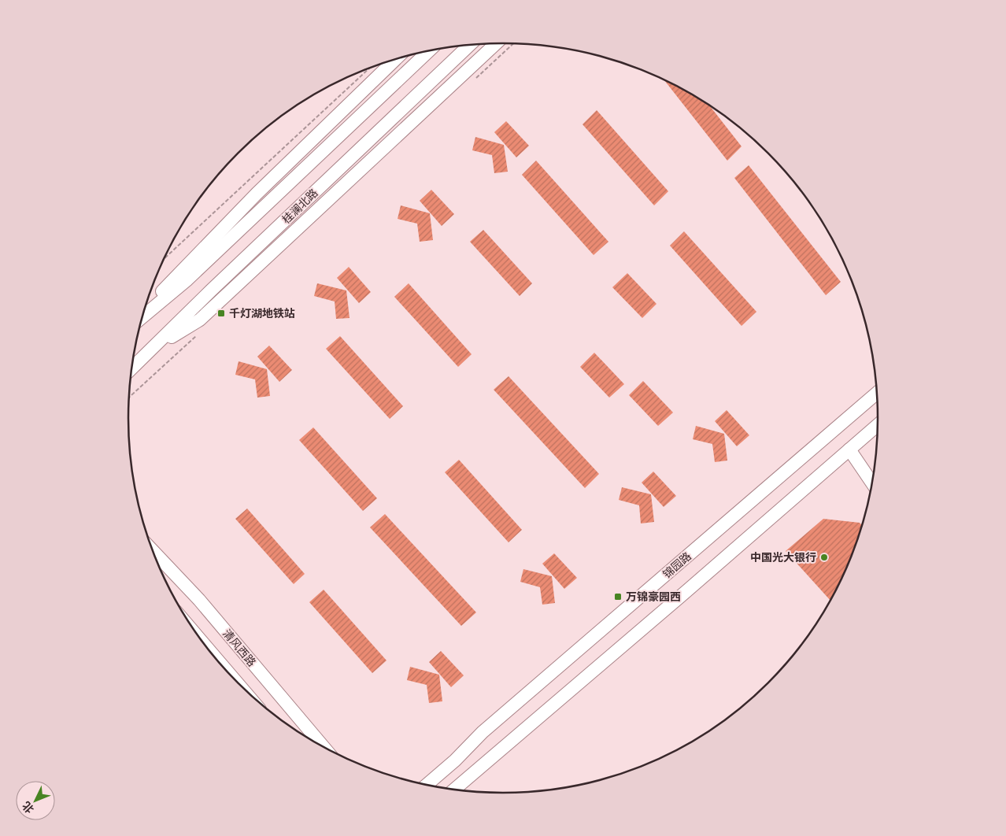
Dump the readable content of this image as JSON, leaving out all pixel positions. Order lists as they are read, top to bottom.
{
  "streets": {
    "main road": ["桂澜北路", "锦园路", "清风西路"]
  },
  "places": {
    "transit": ["千灯湖地铁站", "万锦豪园西"],
    "other": ["中国光大银行"]
  },
  "north": "bottom left"
}
